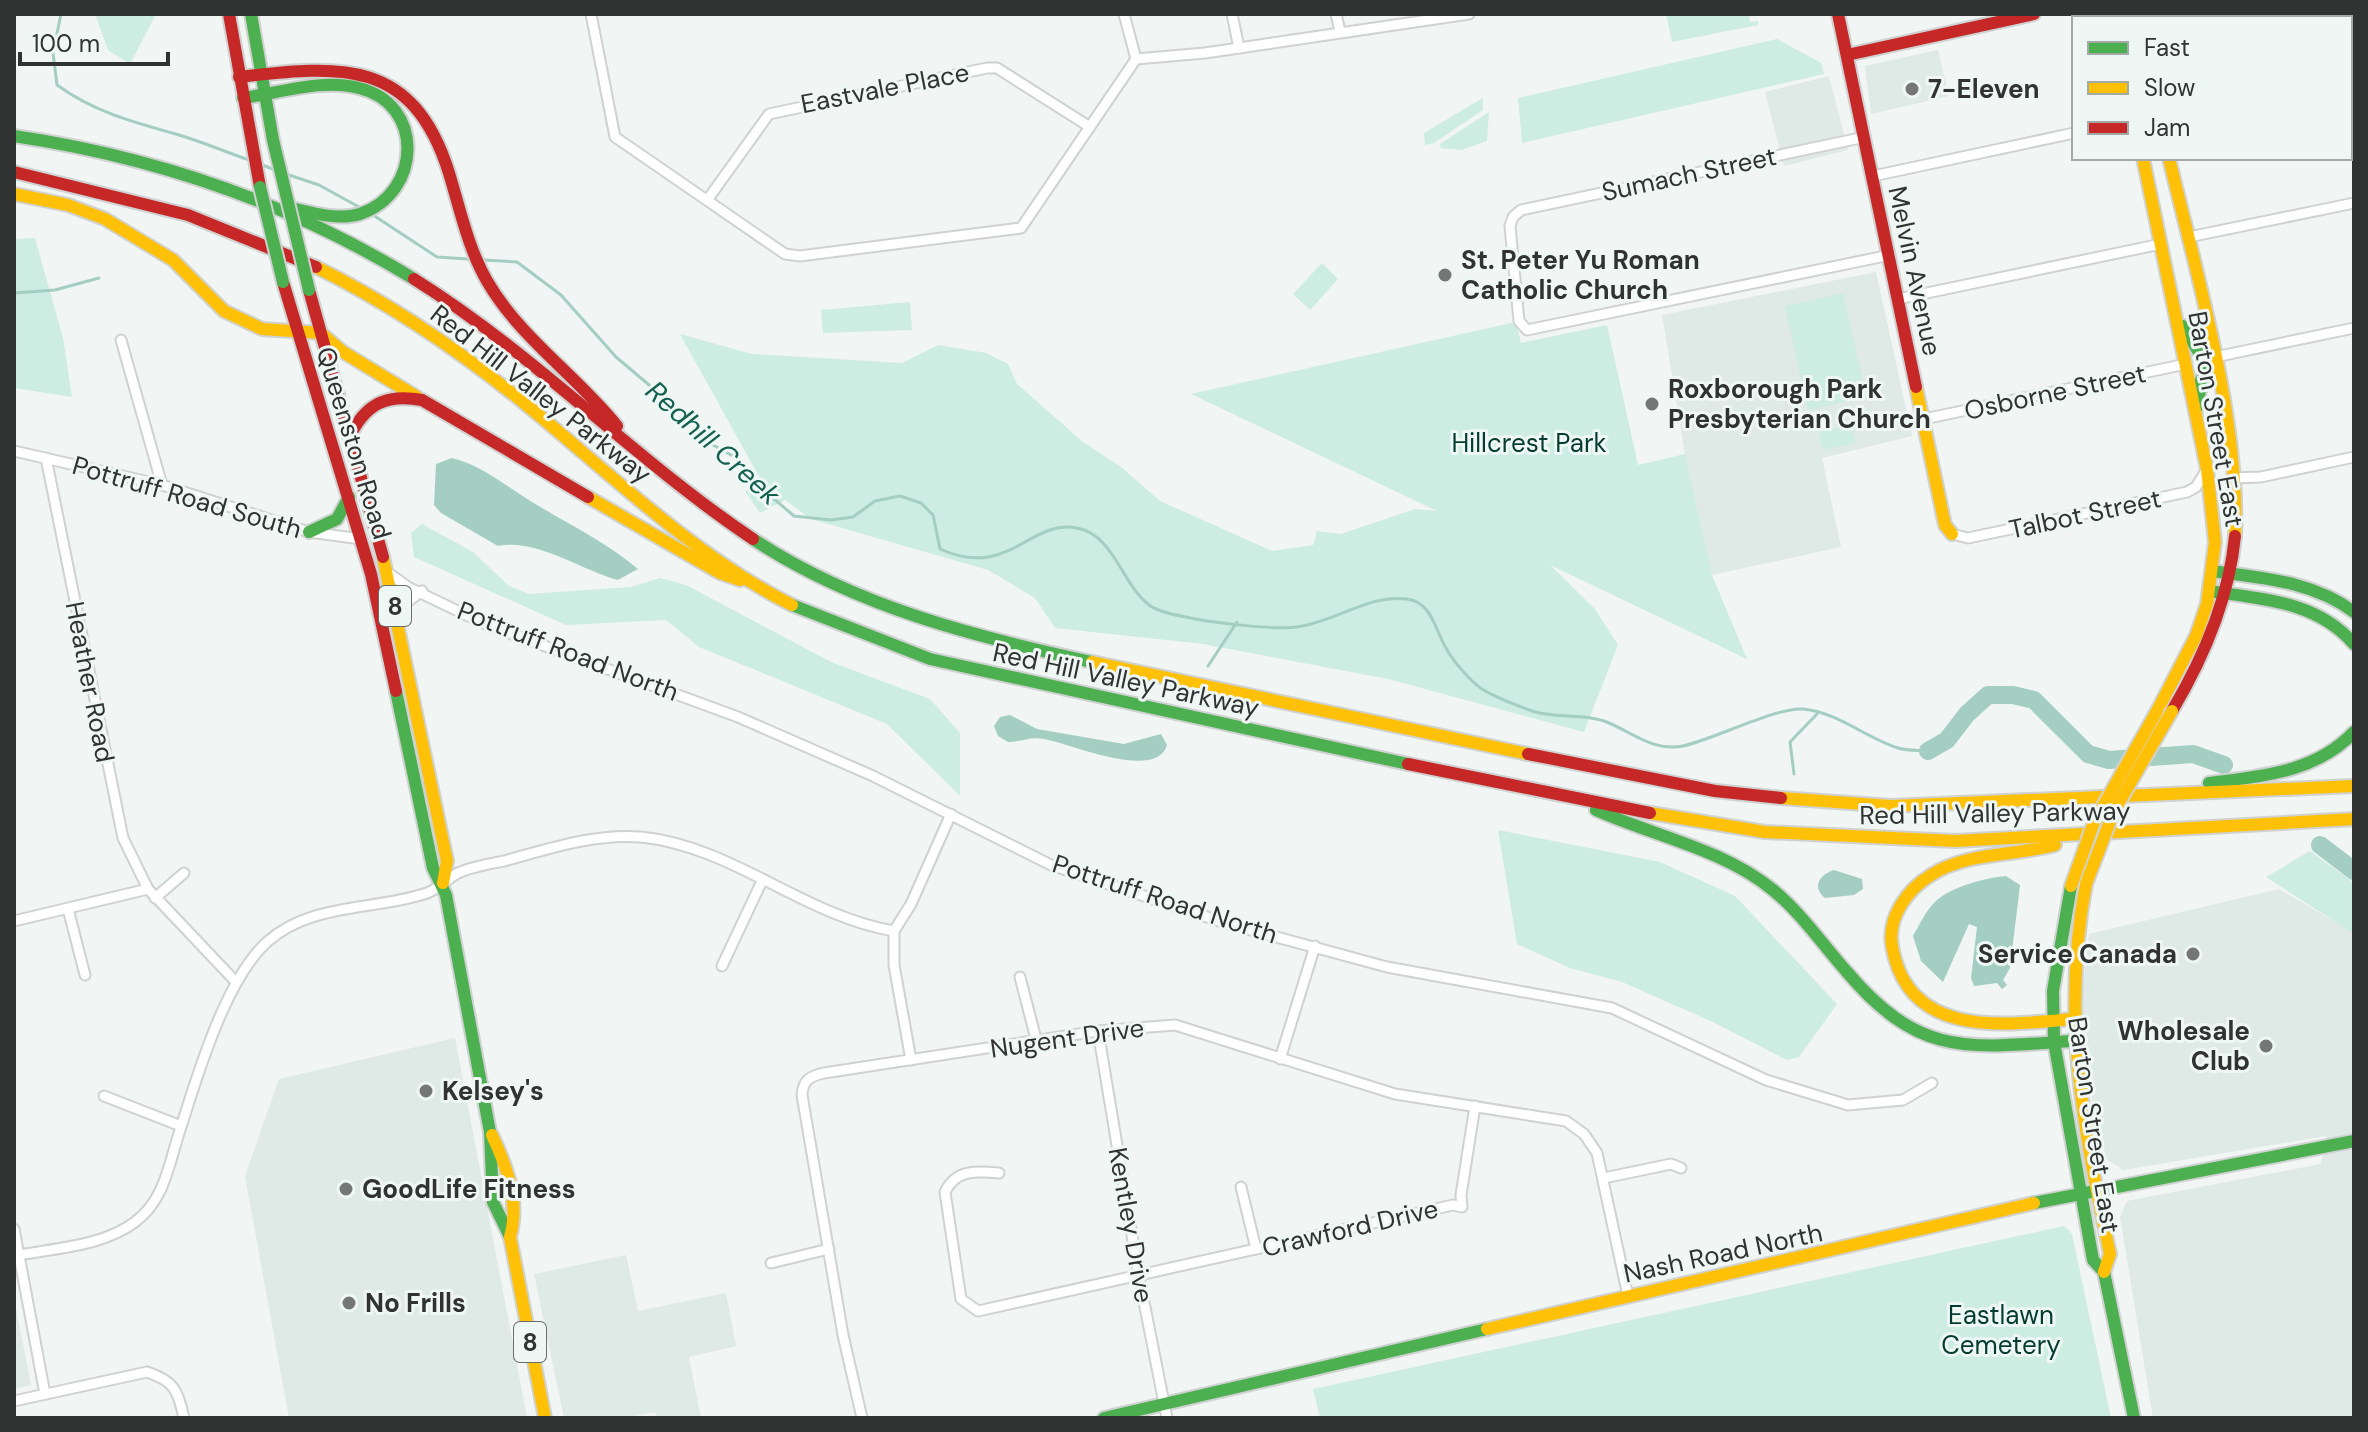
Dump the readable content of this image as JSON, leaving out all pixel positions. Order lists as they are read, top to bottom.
{
  "streets": {
    "main road": [
      "Melvin Avenue",
      "Red Hill Valley Parkway",
      "Barton Street East",
      "Queenston Road",
      "8",
      "Nash Road North"
    ],
    "street": [
      "Eastvale Place",
      "Sumach Street",
      "Osborne Street",
      "Pottruff Road South",
      "Talbot Street",
      "Pottruff Road North",
      "Heather Road",
      "Nugent Drive",
      "Kentley Drive",
      "Crawford Drive"
    ]
  },
  "crossings": [
    ["Sumach Street", "Melvin Avenue"],
    ["Melvin Avenue", "Osborne Street"],
    ["Melvin Avenue", "Talbot Street"],
    ["Osborne Street", "Barton Street East"],
    ["Barton Street East", "Talbot Street"],
    ["Barton Street East", "Nash Road North"],
    ["Queenston Road", "Pottruff Road South"],
    ["Queenston Road", "Pottruff Road North"],
    ["Pottruff Road South", "Heather Road"],
    ["Nugent Drive", "Kentley Drive"],
    ["Nugent Drive", "Crawford Drive"],
    ["Nugent Drive", "Nash Road North"],
    ["Kentley Drive", "Crawford Drive"],
    ["Kentley Drive", "Nash Road North"]
  ],
  "water": ["Redhill Creek"],
  "parks": ["Hillcrest Park", "Eastlawn Cemetery"],
  "places": [
    "7-Eleven",
    "St. Peter Yu Roman Catholic Church",
    "Roxborough Park Presbyterian Church",
    "Service Canada",
    "Wholesale Club",
    "Kelsey's",
    "GoodLife Fitness",
    "No Frills"
  ],
  "legend": ["Fast", "Slow", "Jam"],
  "scale_bar": "100 m"
}
